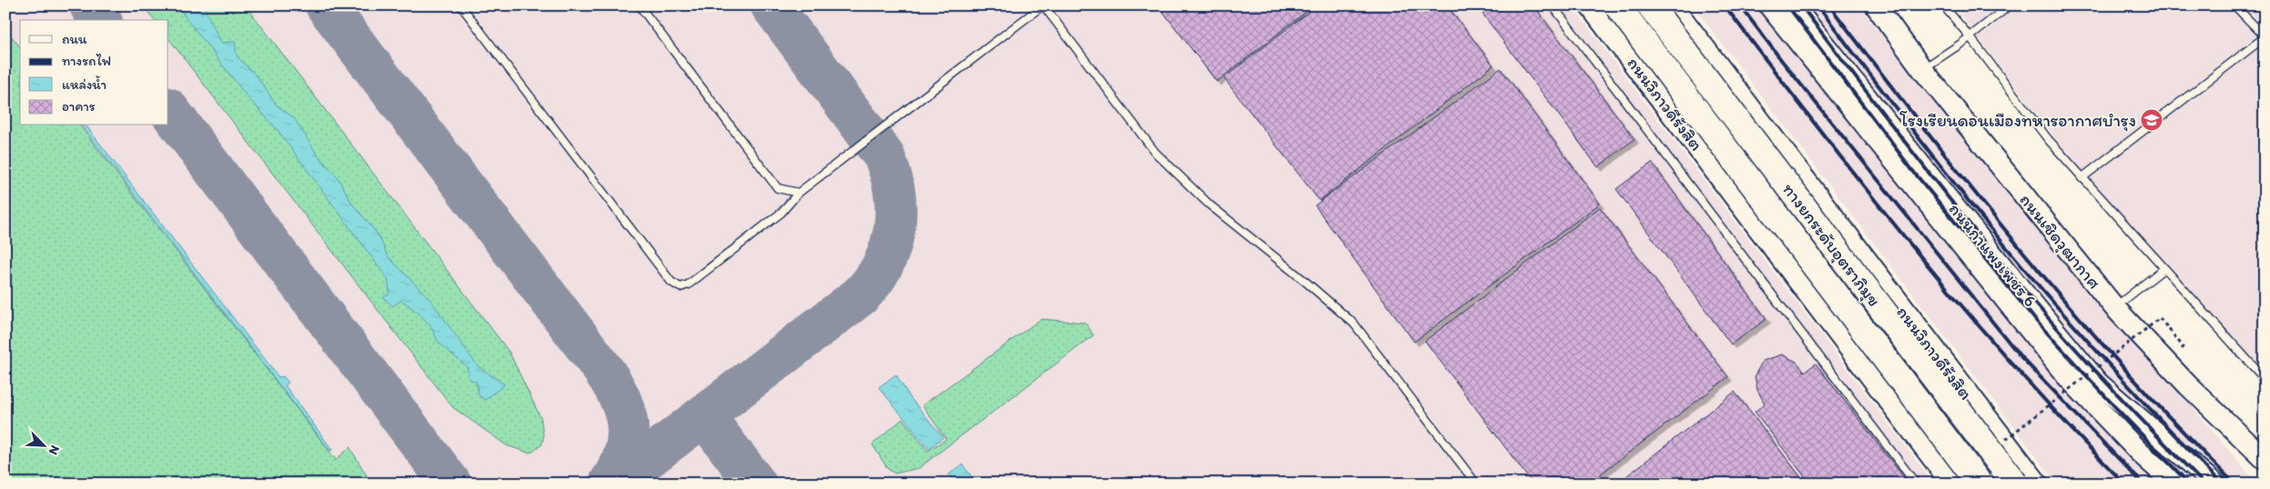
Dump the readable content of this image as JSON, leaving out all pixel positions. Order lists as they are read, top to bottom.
{
  "streets": {
    "highway": ["ถนนวิภาวดีรังสิต", "ทางยกระดับอุตราภิมุข"],
    "main road": ["ถนนเชิดวุฒากาศ", "ถนนกำแพงเพชร 6"]
  },
  "places": {
    "school or university": ["โรงเรียนดอนเมืองทหารอากาศบำรุง"]
  },
  "legend": [
    "ถนน",
    "ทางรถไฟ",
    "แหล่งน้ำ",
    "อาคาร"
  ],
  "north": "bottom right"
}
